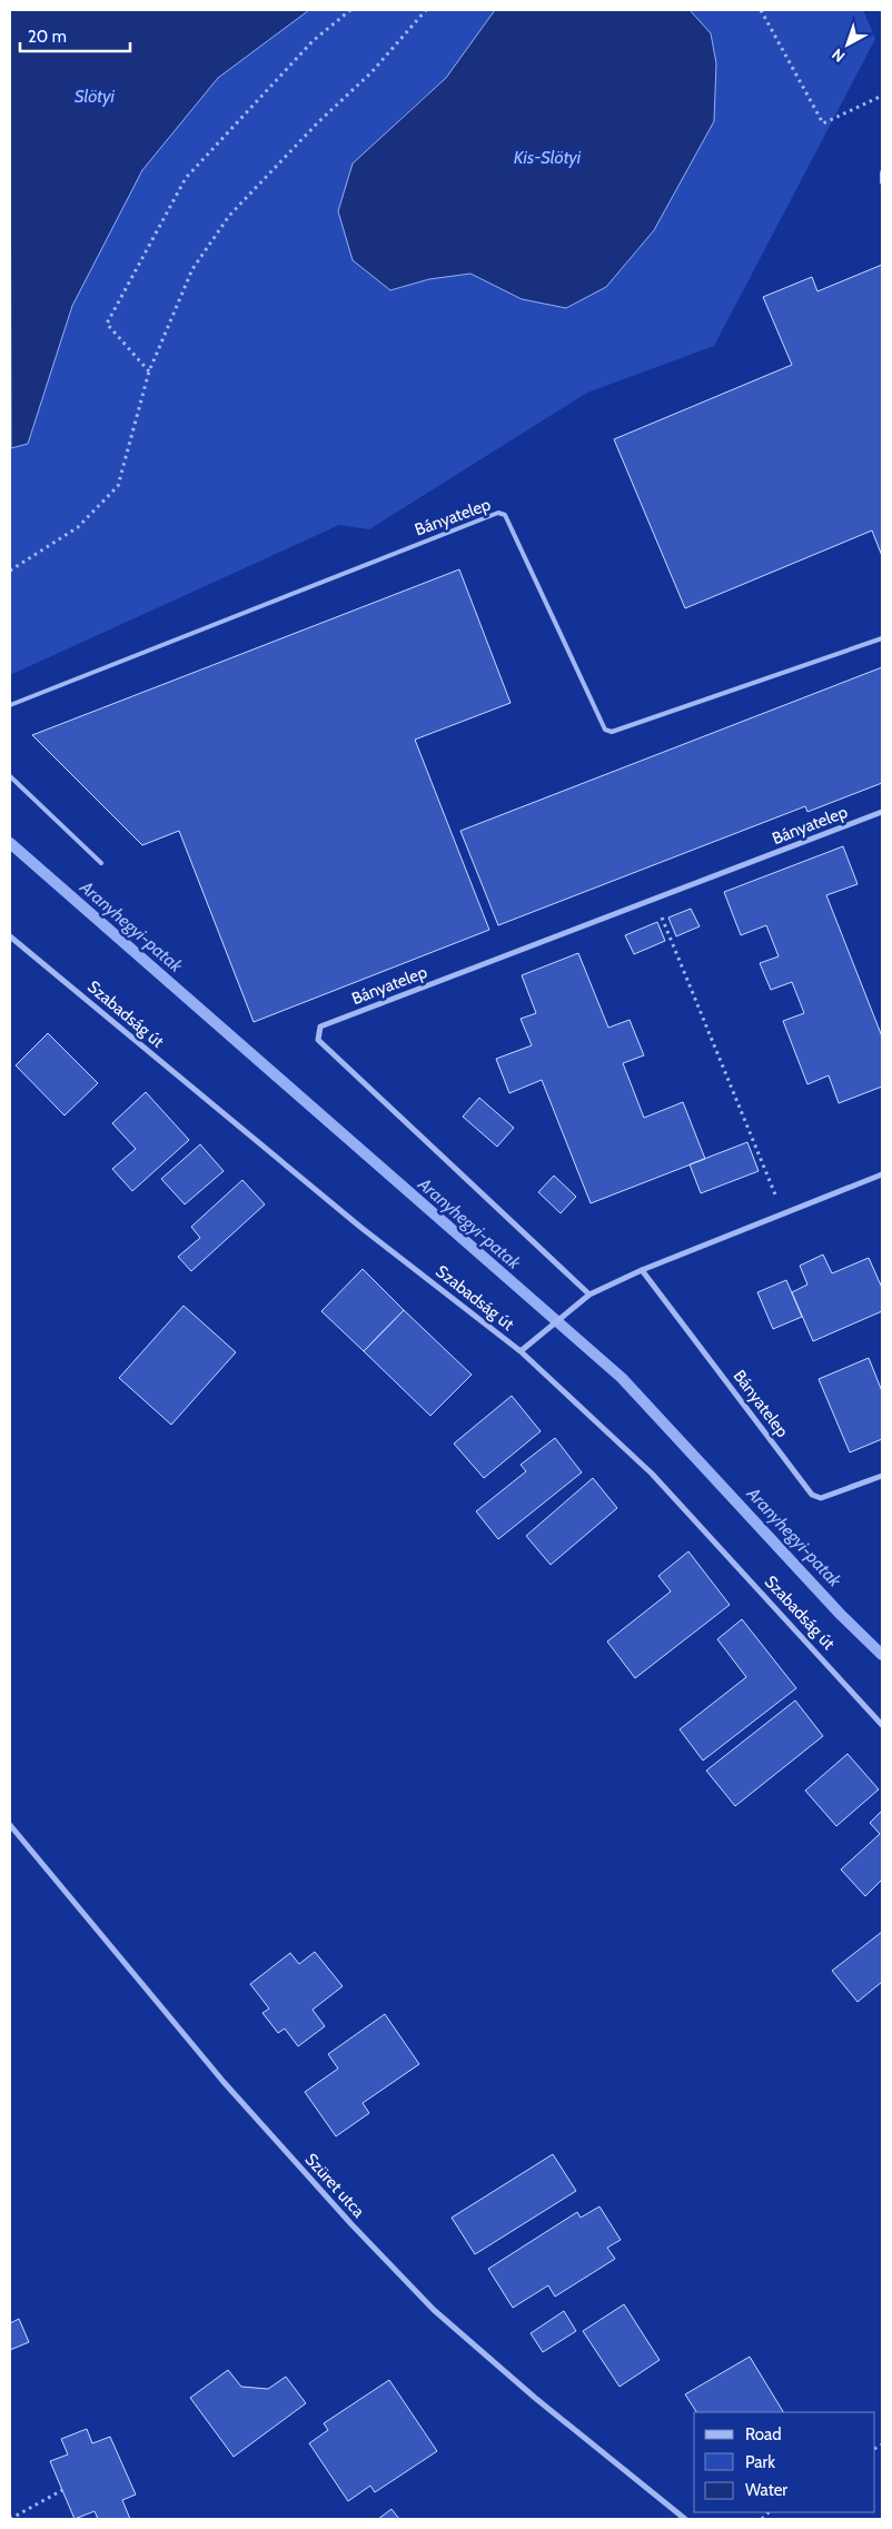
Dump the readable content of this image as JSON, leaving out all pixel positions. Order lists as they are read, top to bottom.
{
  "streets": {
    "street": ["Bányatelep", "Szabadság út", "Szüret utca"]
  },
  "water": ["Slötyi", "Kis-Slötyi", "Aranyhegyi-patak"],
  "legend": ["Road", "Park", "Water"],
  "scale_bar": "20 m",
  "north": "bottom left"
}
